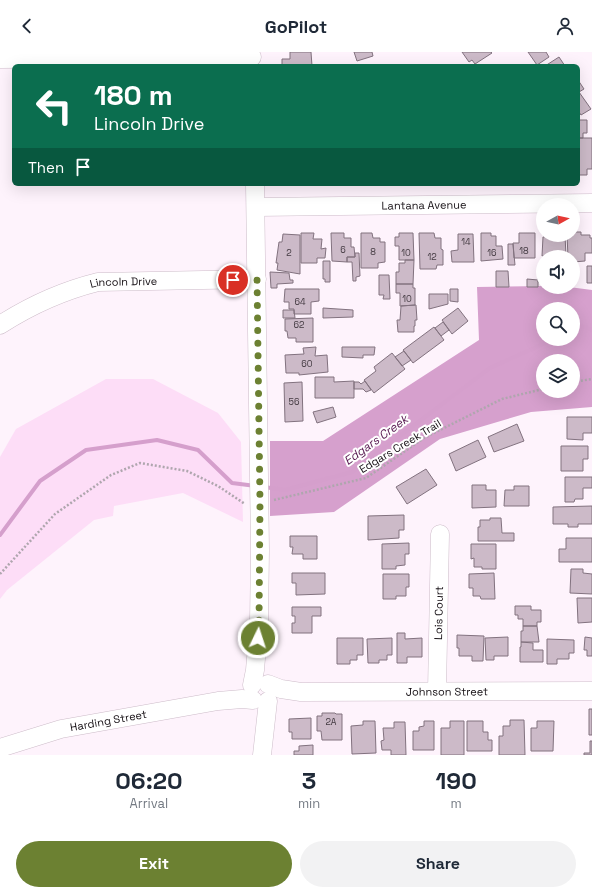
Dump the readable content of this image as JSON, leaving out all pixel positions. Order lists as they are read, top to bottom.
{
  "streets": {
    "street": [
      "Lantana Avenue",
      "Lincoln Drive",
      "Lois Court",
      "Johnson Street",
      "Harding Street"
    ],
    "path": ["Edgars Creek Trail"]
  },
  "crossings": [
    ["Lois Court", "Johnson Street"],
    ["Johnson Street", "Harding Street"]
  ],
  "water": ["Edgars Creek"],
  "house_numbers": [
    "14",
    "6",
    "18",
    "8",
    "2",
    "10",
    "16",
    "12",
    "10",
    "64",
    "62",
    "60",
    "56",
    "2A"
  ],
  "north": "right",
  "page": {
    "header": "GoPilot",
    "turn": ["180 m", "Lincoln Drive"],
    "then": "Then",
    "eta": [
      "06:20",
      "Arrival",
      "3",
      "min",
      "190",
      "m"
    ],
    "buttons": ["Exit", "Share"]
  }
}
